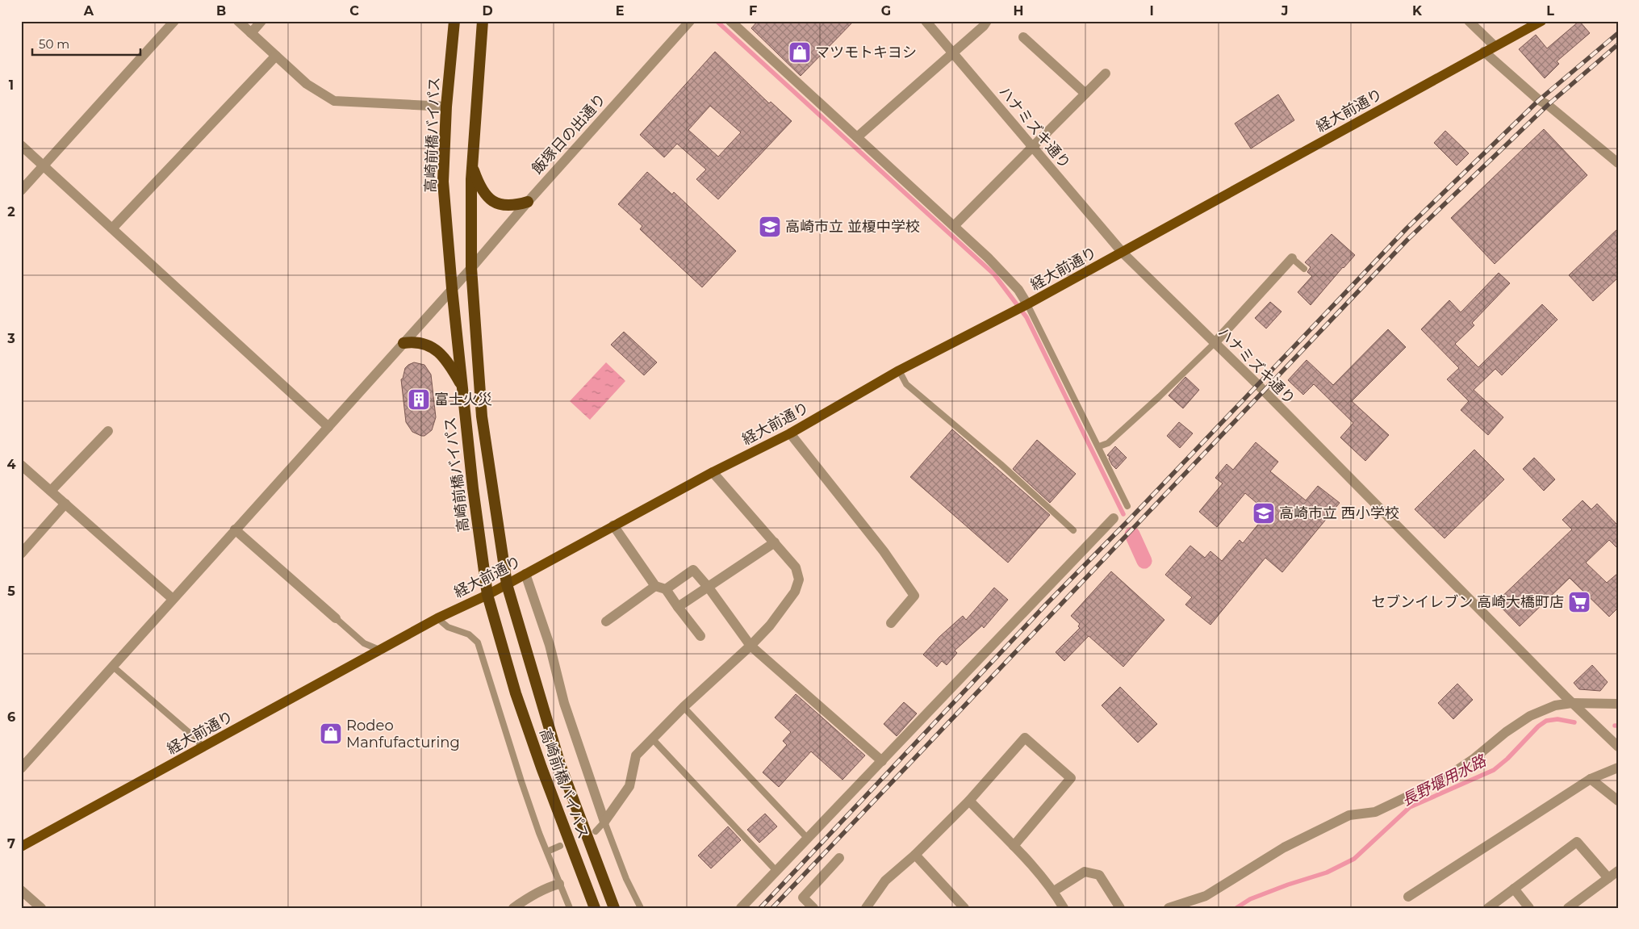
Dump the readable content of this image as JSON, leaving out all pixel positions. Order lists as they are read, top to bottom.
{
  "streets": {
    "highway": ["高崎前橋バイパス"],
    "main road": ["経大前通り"],
    "street": ["ハナミズキ通り", "飯塚日の出通り"]
  },
  "crossings": [
    ["経大前通り", "ハナミズキ通り"],
    ["経大前通り", "高崎前橋バイパス"],
    ["飯塚日の出通り", "高崎前橋バイパス"]
  ],
  "water": ["長野堰用水路"],
  "places": {
    "shop": ["マツモトキヨシ", "Rodeo Manfufacturing"],
    "school or university": ["高崎市立 並榎中学校", "高崎市立 西小学校"],
    "building": ["富士火災"],
    "supermarket": ["セブンイレブン 高崎大橋町店"]
  },
  "scale_bar": "50 m",
  "grid": {
    "columns": [
      "A",
      "B",
      "C",
      "D",
      "E",
      "F",
      "G",
      "H",
      "I",
      "J",
      "K",
      "L"
    ],
    "rows": [
      "1",
      "2",
      "3",
      "4",
      "5",
      "6",
      "7"
    ]
  }
}
